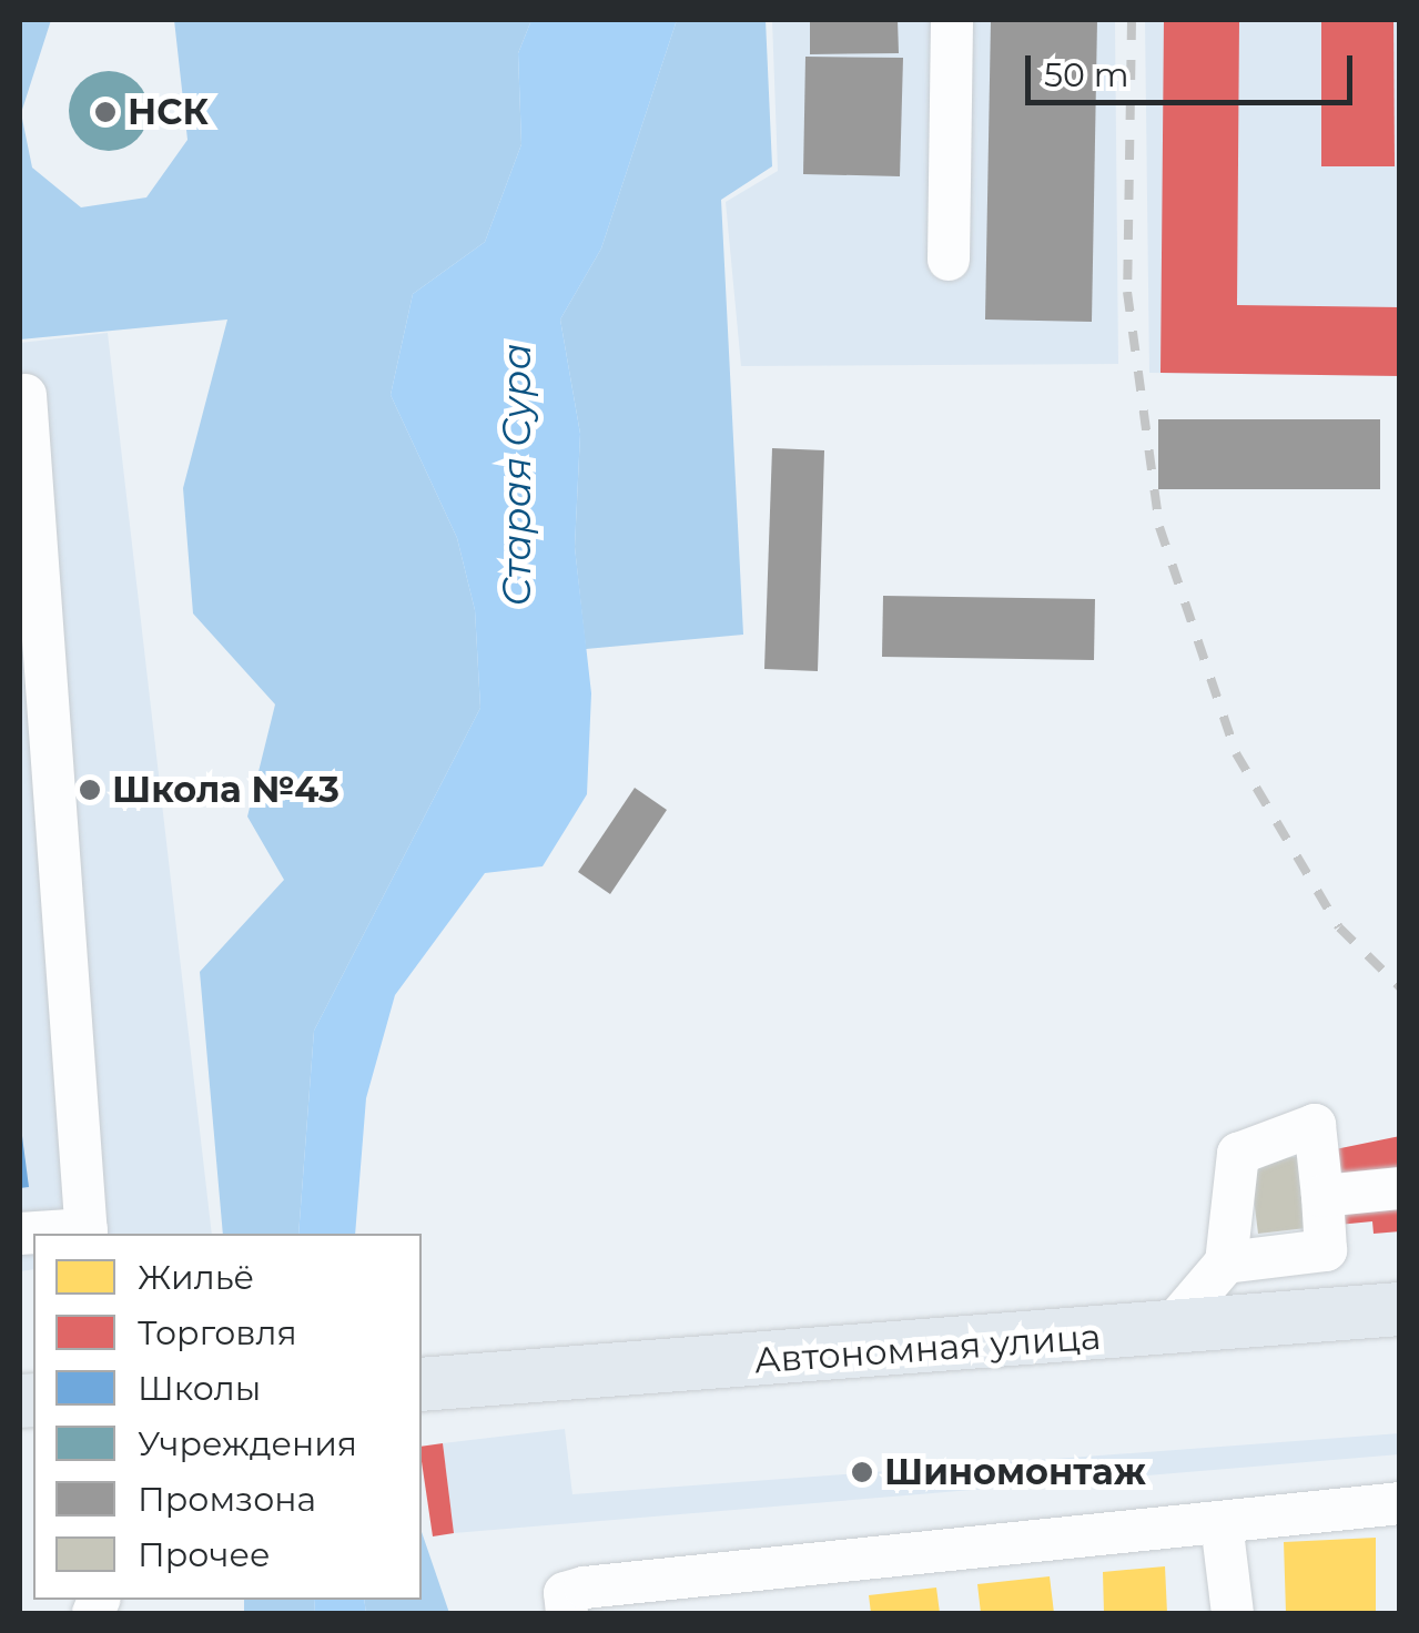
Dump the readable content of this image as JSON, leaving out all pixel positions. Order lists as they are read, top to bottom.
{
  "streets": {
    "main road": ["Автономная улица"]
  },
  "water": ["Старая Сура"],
  "places": ["НСК", "Школа №43", "Шиномонтаж"],
  "legend": [
    "Жильё",
    "Торговля",
    "Школы",
    "Учреждения",
    "Промзона",
    "Прочее"
  ],
  "scale_bar": "50 m"
}
